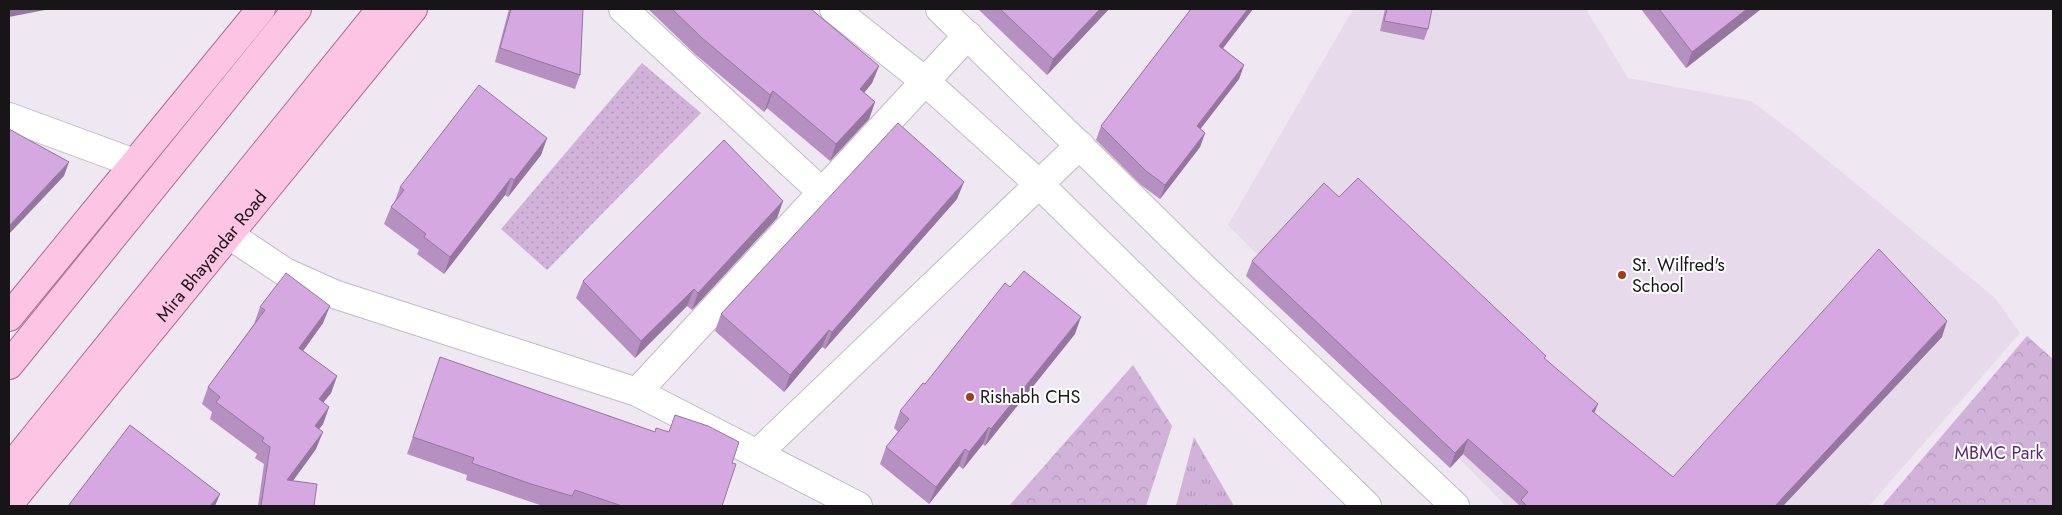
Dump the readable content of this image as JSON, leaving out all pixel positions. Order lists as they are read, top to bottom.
{
  "streets": {
    "main road": ["Mira Bhayandar Road"]
  },
  "parks": ["MBMC Park"],
  "places": ["St. Wilfred's School", "Rishabh CHS"]
}
